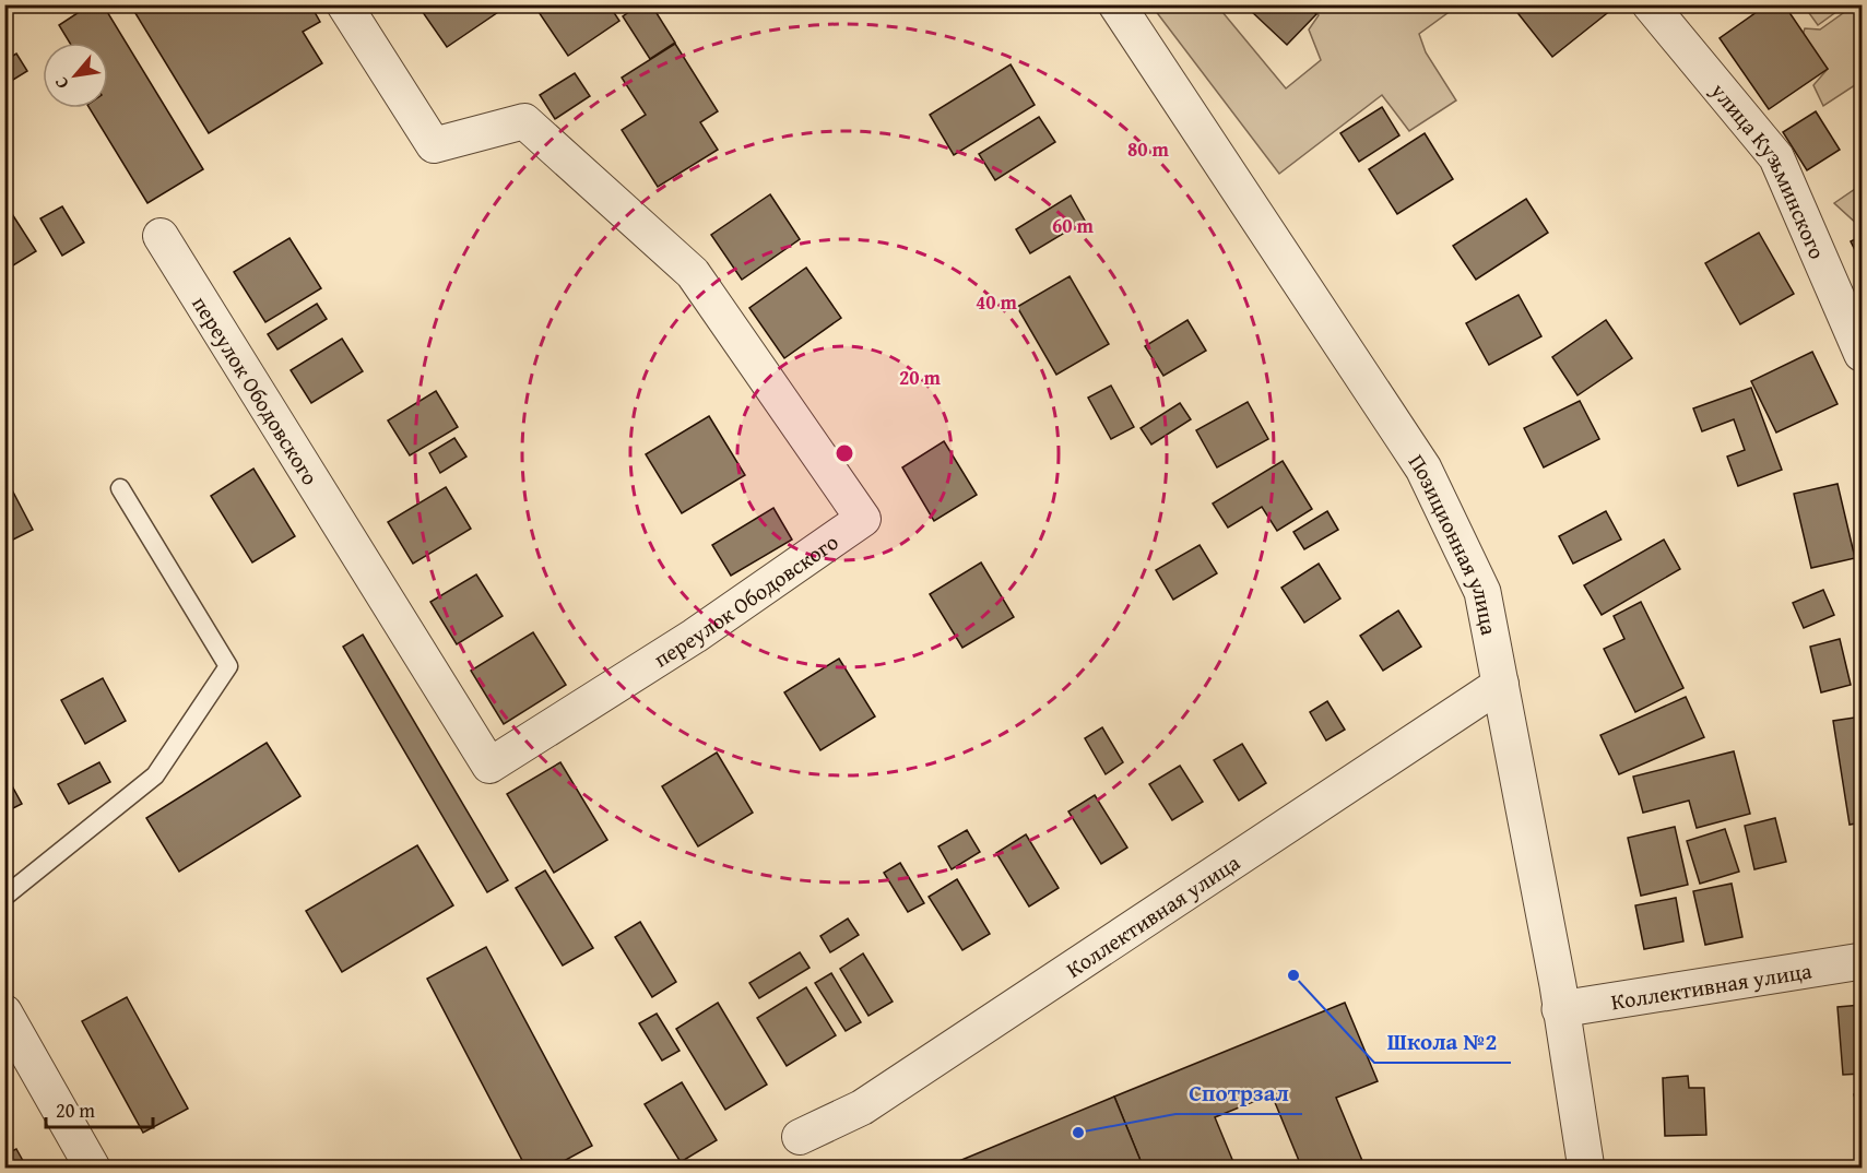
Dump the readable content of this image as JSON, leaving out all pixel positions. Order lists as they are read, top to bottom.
{
  "streets": {
    "street": [
      "улица Кузьминского",
      "переулок Ободовского",
      "Позиционная улица",
      "Коллективная улица"
    ]
  },
  "crossings": [
    ["Позиционная улица", "Коллективная улица"]
  ],
  "places": ["Школа №2", "Спотрзал"],
  "scale_bar": "20 m",
  "north": "bottom left",
  "rings": [
    "80 m",
    "60 m",
    "40 m",
    "20 m"
  ]
}
